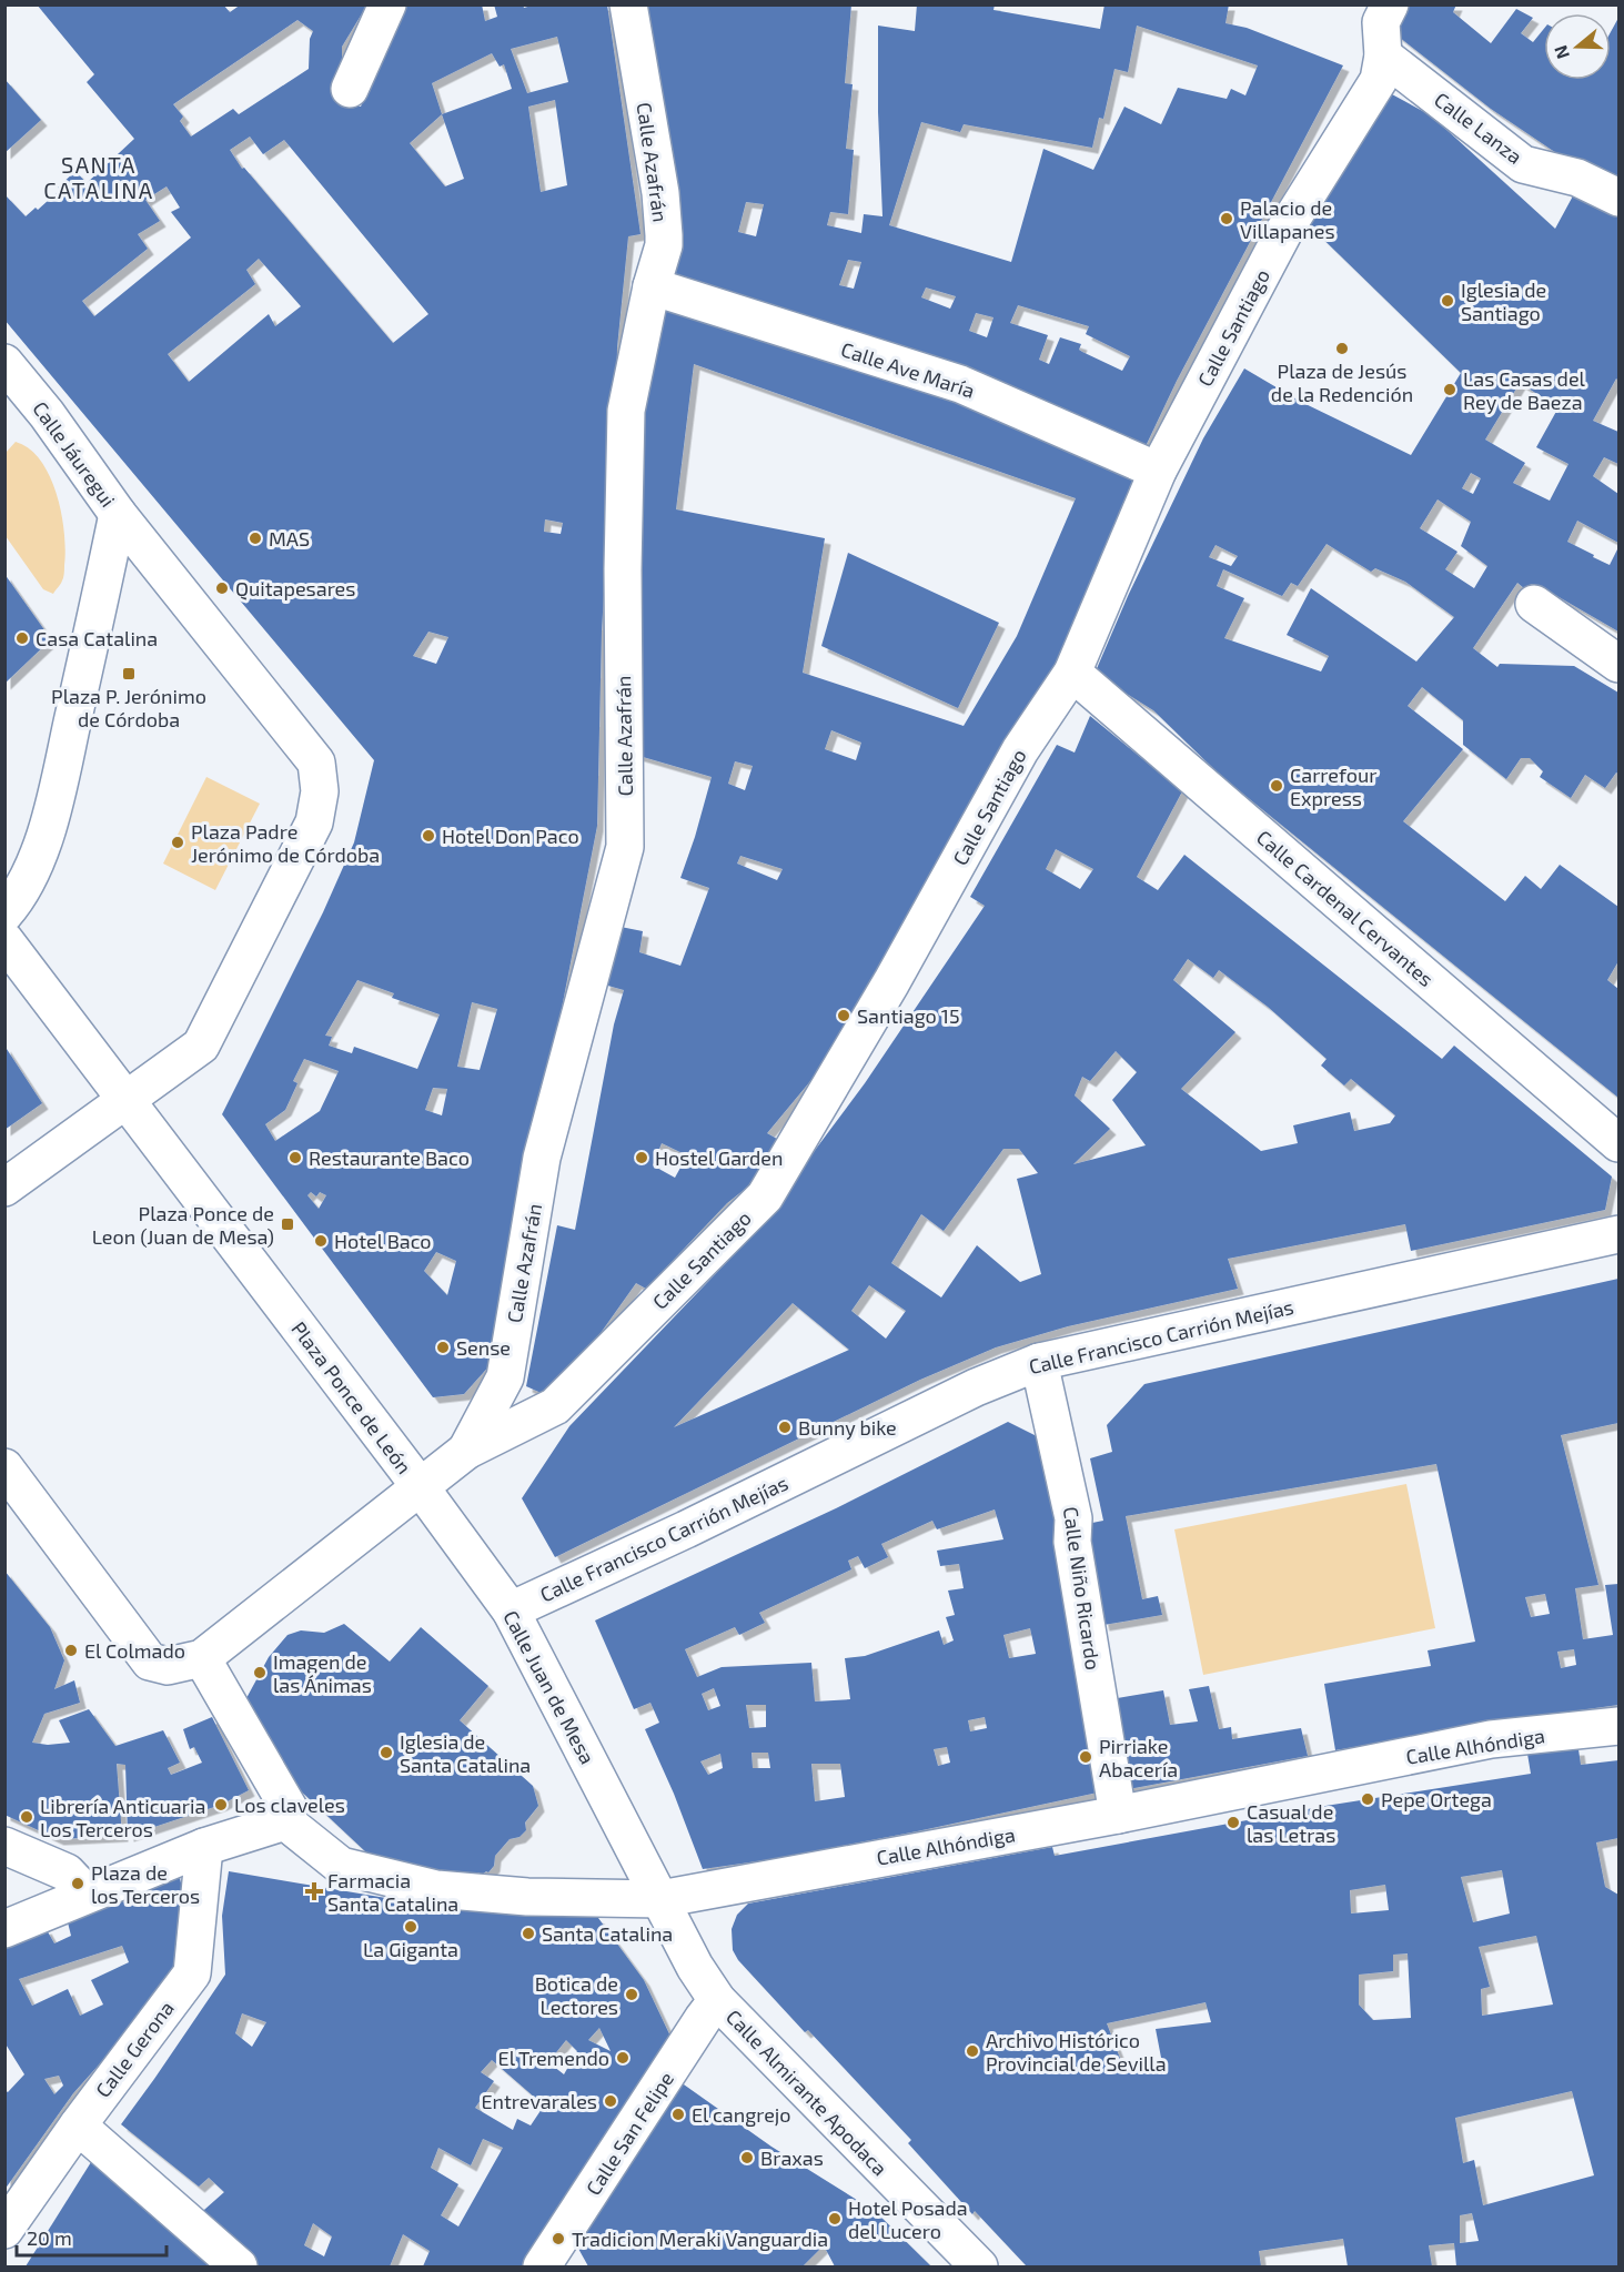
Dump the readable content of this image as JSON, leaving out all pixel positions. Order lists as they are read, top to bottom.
{
  "streets": {
    "street": [
      "Calle Lanza",
      "Calle Azafrán",
      "Calle Santiago",
      "Calle Ave María",
      "Calle Jáuregui",
      "Calle Cardenal Cervantes",
      "Calle Francisco Carrión Mejías",
      "Plaza Ponce de León",
      "Calle Niño Ricardo",
      "Calle Juan de Mesa",
      "Calle Alhóndiga",
      "Calle Gerona",
      "Calle Almirante Apodaca",
      "Calle San Felipe"
    ]
  },
  "crossings": [
    ["Calle Lanza", "Calle Santiago"],
    ["Calle Azafrán", "Calle Santiago"],
    ["Calle Azafrán", "Calle Ave María"],
    ["Calle Santiago", "Calle Ave María"],
    ["Calle Santiago", "Calle Cardenal Cervantes"],
    ["Calle Santiago", "Plaza Ponce de León"],
    ["Calle Santiago", "Calle Juan de Mesa"],
    ["Calle Francisco Carrión Mejías", "Calle Niño Ricardo"],
    ["Calle Francisco Carrión Mejías", "Calle Juan de Mesa"],
    ["Plaza Ponce de León", "Calle Juan de Mesa"],
    ["Calle Niño Ricardo", "Calle Alhóndiga"],
    ["Calle Juan de Mesa", "Calle Alhóndiga"],
    ["Calle Juan de Mesa", "Calle Almirante Apodaca"],
    ["Calle Alhóndiga", "Calle Almirante Apodaca"],
    ["Calle Almirante Apodaca", "Calle San Felipe"]
  ],
  "districts": ["SANTA CATALINA"],
  "places": {
    "other": [
      "Palacio de Villapanes",
      "Iglesia de Santiago",
      "Plaza de Jesús de la Redención",
      "Las Casas del Rey de Baeza",
      "MAS",
      "Quitapesares",
      "Casa Catalina",
      "Carrefour Express",
      "Hotel Don Paco",
      "Plaza Padre Jerónimo de Córdoba",
      "Santiago 15",
      "Restaurante Baco",
      "Hostel Garden",
      "Hotel Baco",
      "Sense",
      "Bunny bike",
      "El Colmado",
      "Imagen de las Ánimas",
      "Iglesia de Santa Catalina",
      "Pirriake Abacería",
      "Pepe Ortega",
      "Los claveles",
      "Librería Anticuaria Los Terceros",
      "Casual de las Letras",
      "Plaza de los Terceros",
      "La Giganta",
      "Santa Catalina",
      "Botica de Lectores",
      "Archivo Histórico Provincial de Sevilla",
      "El Tremendo",
      "Entrevarales",
      "El cangrejo",
      "Braxas",
      "Hotel Posada del Lucero",
      "Tradicion Meraki Vanguardia"
    ],
    "transit": ["Plaza P. Jerónimo de Córdoba", "Plaza Ponce de Leon (Juan de Mesa)"],
    "health": ["Farmacia Santa Catalina"]
  },
  "scale_bar": "20 m",
  "north": "left"
}
